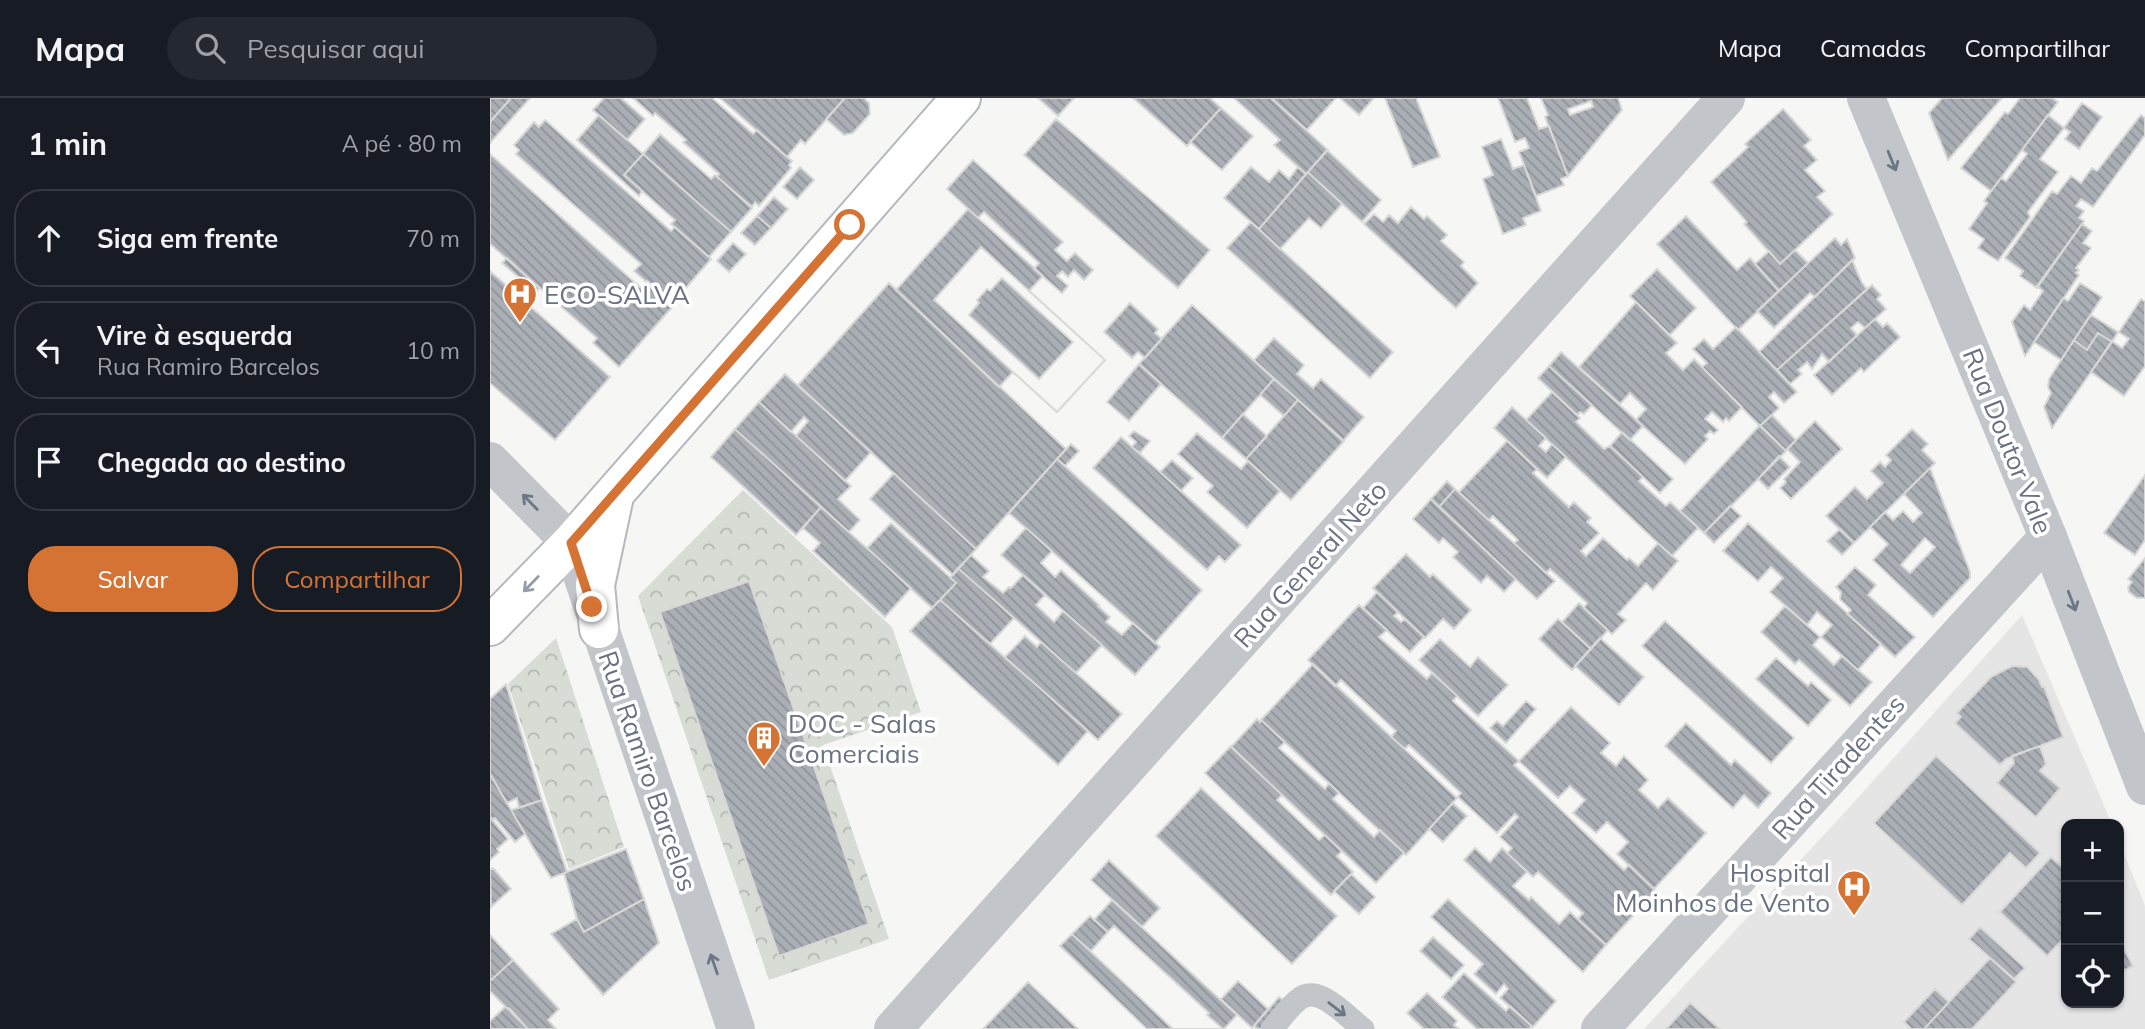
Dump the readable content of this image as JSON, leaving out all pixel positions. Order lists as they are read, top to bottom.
{
  "streets": {
    "street": [
      "Rua Doutor Vale",
      "Rua General Neto",
      "Rua Tiradentes",
      "Rua Ramiro Barcelos"
    ]
  },
  "crossings": [
    ["Rua Doutor Vale", "Rua Tiradentes"]
  ],
  "one_way": ["Rua Doutor Vale", "Rua Ramiro Barcelos"],
  "places": {
    "hospital": ["ECO-SALVA", "Hospital Moinhos de Vento"],
    "building": ["DOC - Salas Comerciais"]
  },
  "page": {
    "header": "Mapa",
    "search": "Pesquisar aqui",
    "nav": ["Mapa", "Camadas", "Compartilhar"],
    "heading": ["1 min", "A pé · 80 m"],
    "list": [
      ["Siga em frente", "70 m"],
      ["Vire à esquerda", "Rua Ramiro Barcelos", "10 m"],
      "Chegada ao destino"
    ],
    "buttons": ["Salvar", "Compartilhar"],
    "map_buttons": ["+", "−"]
  }
}
